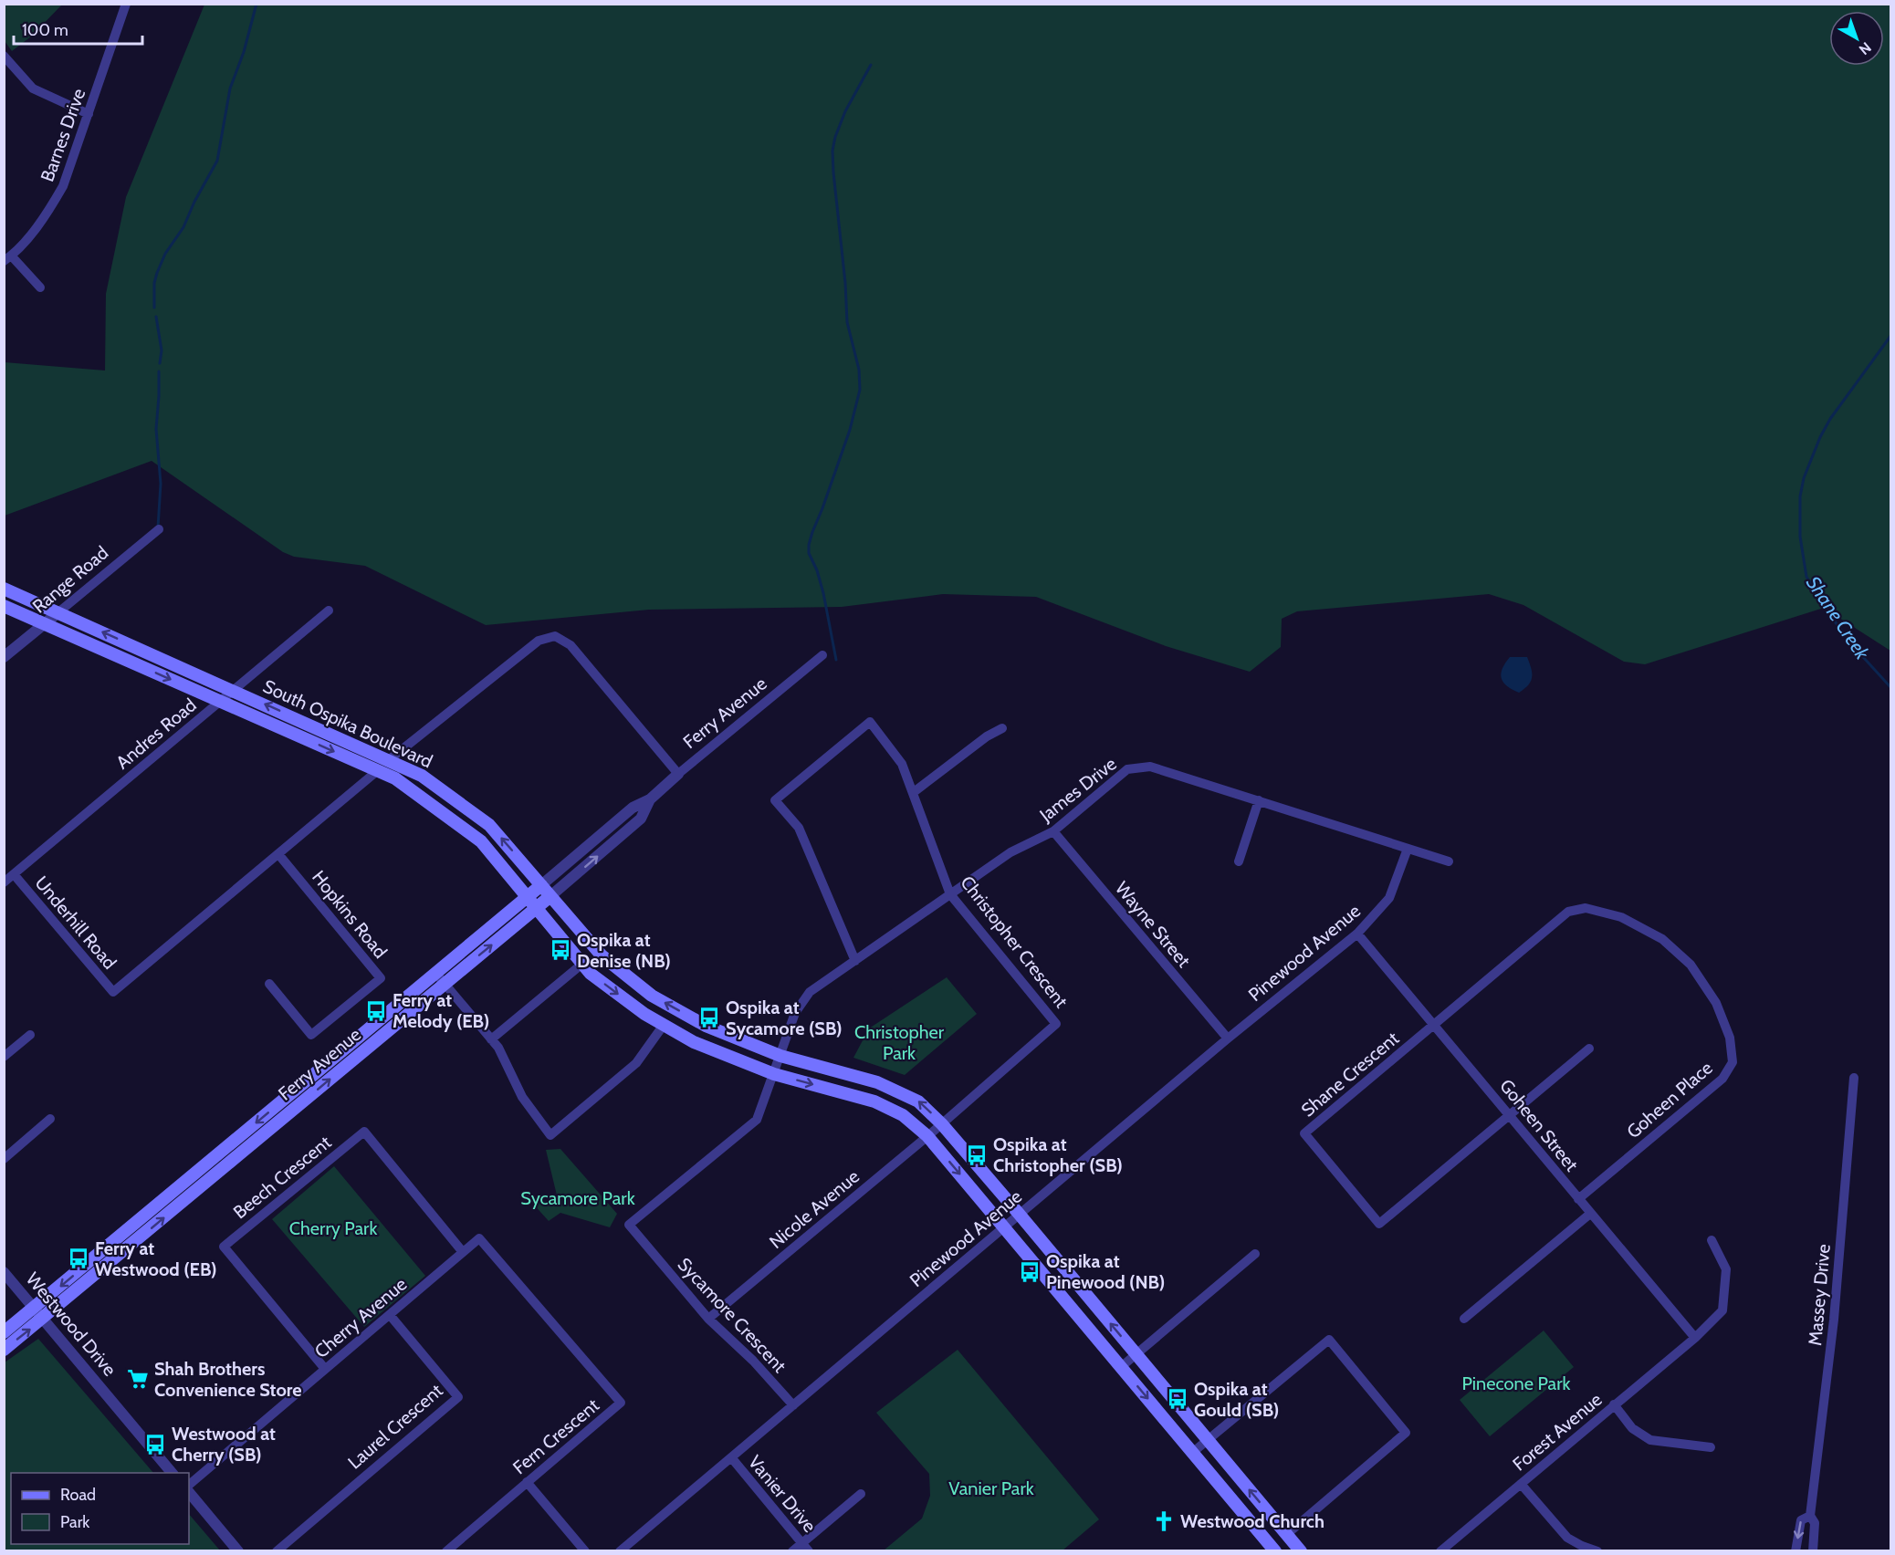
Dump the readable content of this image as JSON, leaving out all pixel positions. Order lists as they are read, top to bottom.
{
  "streets": {
    "main road": ["Ferry Avenue", "South Ospika Boulevard"],
    "street": [
      "Barnes Drive",
      "Range Road",
      "Andres Road",
      "James Drive",
      "Hopkins Road",
      "Underhill Road",
      "Wayne Street",
      "Christopher Crescent",
      "Pinewood Avenue",
      "Shane Crescent",
      "Goheen Place",
      "Goheen Street",
      "Beech Crescent",
      "Nicole Avenue",
      "Massey Drive",
      "Sycamore Crescent",
      "Cherry Avenue",
      "Westwood Drive",
      "Laurel Crescent",
      "Forest Avenue",
      "Fern Crescent",
      "Vanier Drive"
    ]
  },
  "crossings": [
    ["Range Road", "South Ospika Boulevard"],
    ["Ferry Avenue", "South Ospika Boulevard"],
    ["Ferry Avenue", "Hopkins Road"],
    ["Ferry Avenue", "Westwood Drive"],
    ["South Ospika Boulevard", "Andres Road"],
    ["South Ospika Boulevard", "James Drive"],
    ["South Ospika Boulevard", "Christopher Crescent"],
    ["South Ospika Boulevard", "Pinewood Avenue"],
    ["South Ospika Boulevard", "Nicole Avenue"],
    ["South Ospika Boulevard", "Sycamore Crescent"],
    ["Andres Road", "Underhill Road"],
    ["James Drive", "Wayne Street"],
    ["James Drive", "Christopher Crescent"],
    ["James Drive", "Pinewood Avenue"],
    ["James Drive", "Sycamore Crescent"],
    ["Hopkins Road", "Underhill Road"],
    ["Wayne Street", "Pinewood Avenue"],
    ["Christopher Crescent", "Nicole Avenue"],
    ["Pinewood Avenue", "Goheen Street"],
    ["Pinewood Avenue", "Sycamore Crescent"],
    ["Pinewood Avenue", "Vanier Drive"],
    ["Shane Crescent", "Goheen Place"],
    ["Shane Crescent", "Goheen Street"],
    ["Goheen Place", "Goheen Street"],
    ["Goheen Street", "Forest Avenue"],
    ["Beech Crescent", "Cherry Avenue"],
    ["Nicole Avenue", "Sycamore Crescent"],
    ["Cherry Avenue", "Laurel Crescent"],
    ["Cherry Avenue", "Fern Crescent"]
  ],
  "water": ["Shane Creek"],
  "parks": [
    "Christopher Park",
    "Sycamore Park",
    "Cherry Park",
    "Pinecone Park",
    "Vanier Park"
  ],
  "places": {
    "bus stop": [
      "Ospika at Denise (NB)",
      "Ferry at Melody (EB)",
      "Ospika at Sycamore (SB)",
      "Ospika at Christopher (SB)",
      "Ferry at Westwood (EB)",
      "Ospika at Pinewood (NB)",
      "Ospika at Gould (SB)",
      "Westwood at Cherry (SB)"
    ],
    "supermarket": ["Shah Brothers Convenience Store"],
    "church": ["Westwood Church"]
  },
  "legend": ["Road", "Park"],
  "scale_bar": "100 m",
  "north": "bottom right"
}
